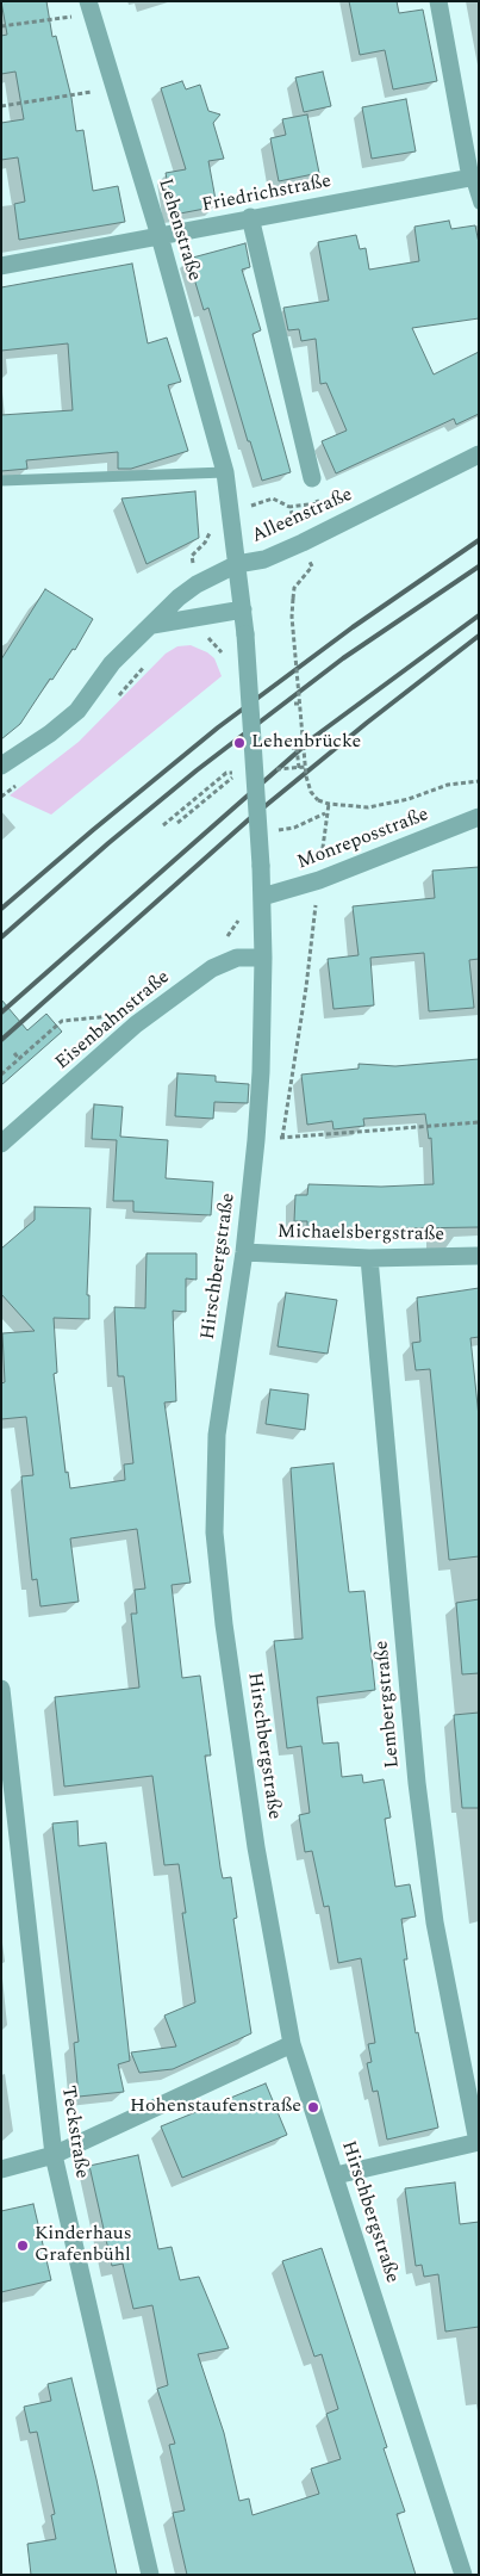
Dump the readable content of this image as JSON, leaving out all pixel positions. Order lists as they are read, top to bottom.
{
  "streets": {
    "street": [
      "Friedrichstraße",
      "Lehenstraße",
      "Alleenstraße",
      "Monreposstraße",
      "Eisenbahnstraße",
      "Michaelsbergstraße",
      "Hirschbergstraße",
      "Lembergstraße",
      "Teckstraße"
    ]
  },
  "crossings": [
    ["Friedrichstraße", "Lehenstraße"],
    ["Friedrichstraße", "Alleenstraße"],
    ["Lehenstraße", "Alleenstraße"],
    ["Monreposstraße", "Hirschbergstraße"],
    ["Eisenbahnstraße", "Hirschbergstraße"],
    ["Michaelsbergstraße", "Hirschbergstraße"],
    ["Michaelsbergstraße", "Lembergstraße"]
  ],
  "places": ["Lehenbrücke", "Hohenstaufenstraße", "Kinderhaus Grafenbühl"]
}
